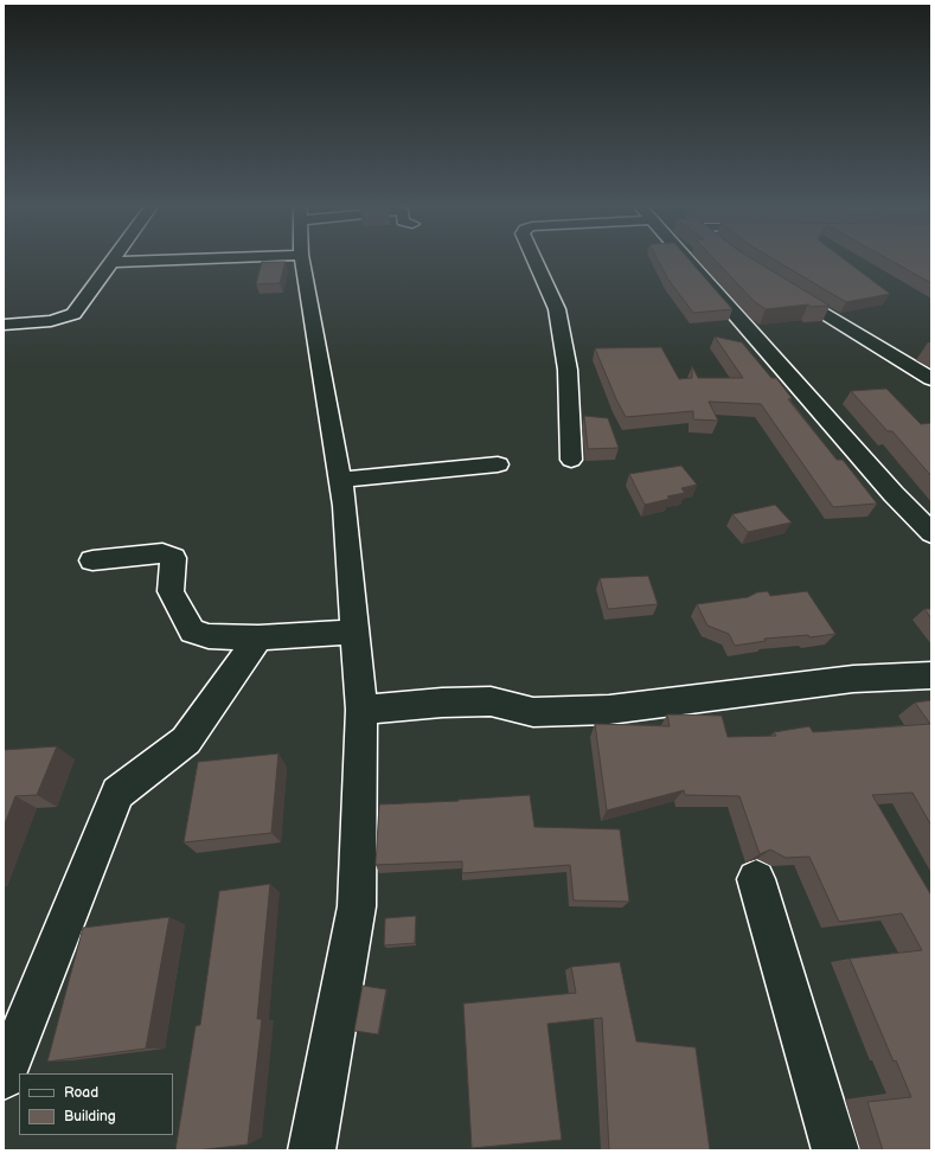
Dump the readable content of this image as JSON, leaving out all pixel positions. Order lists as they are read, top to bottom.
{
  "legend": ["Road", "Building"]
}
